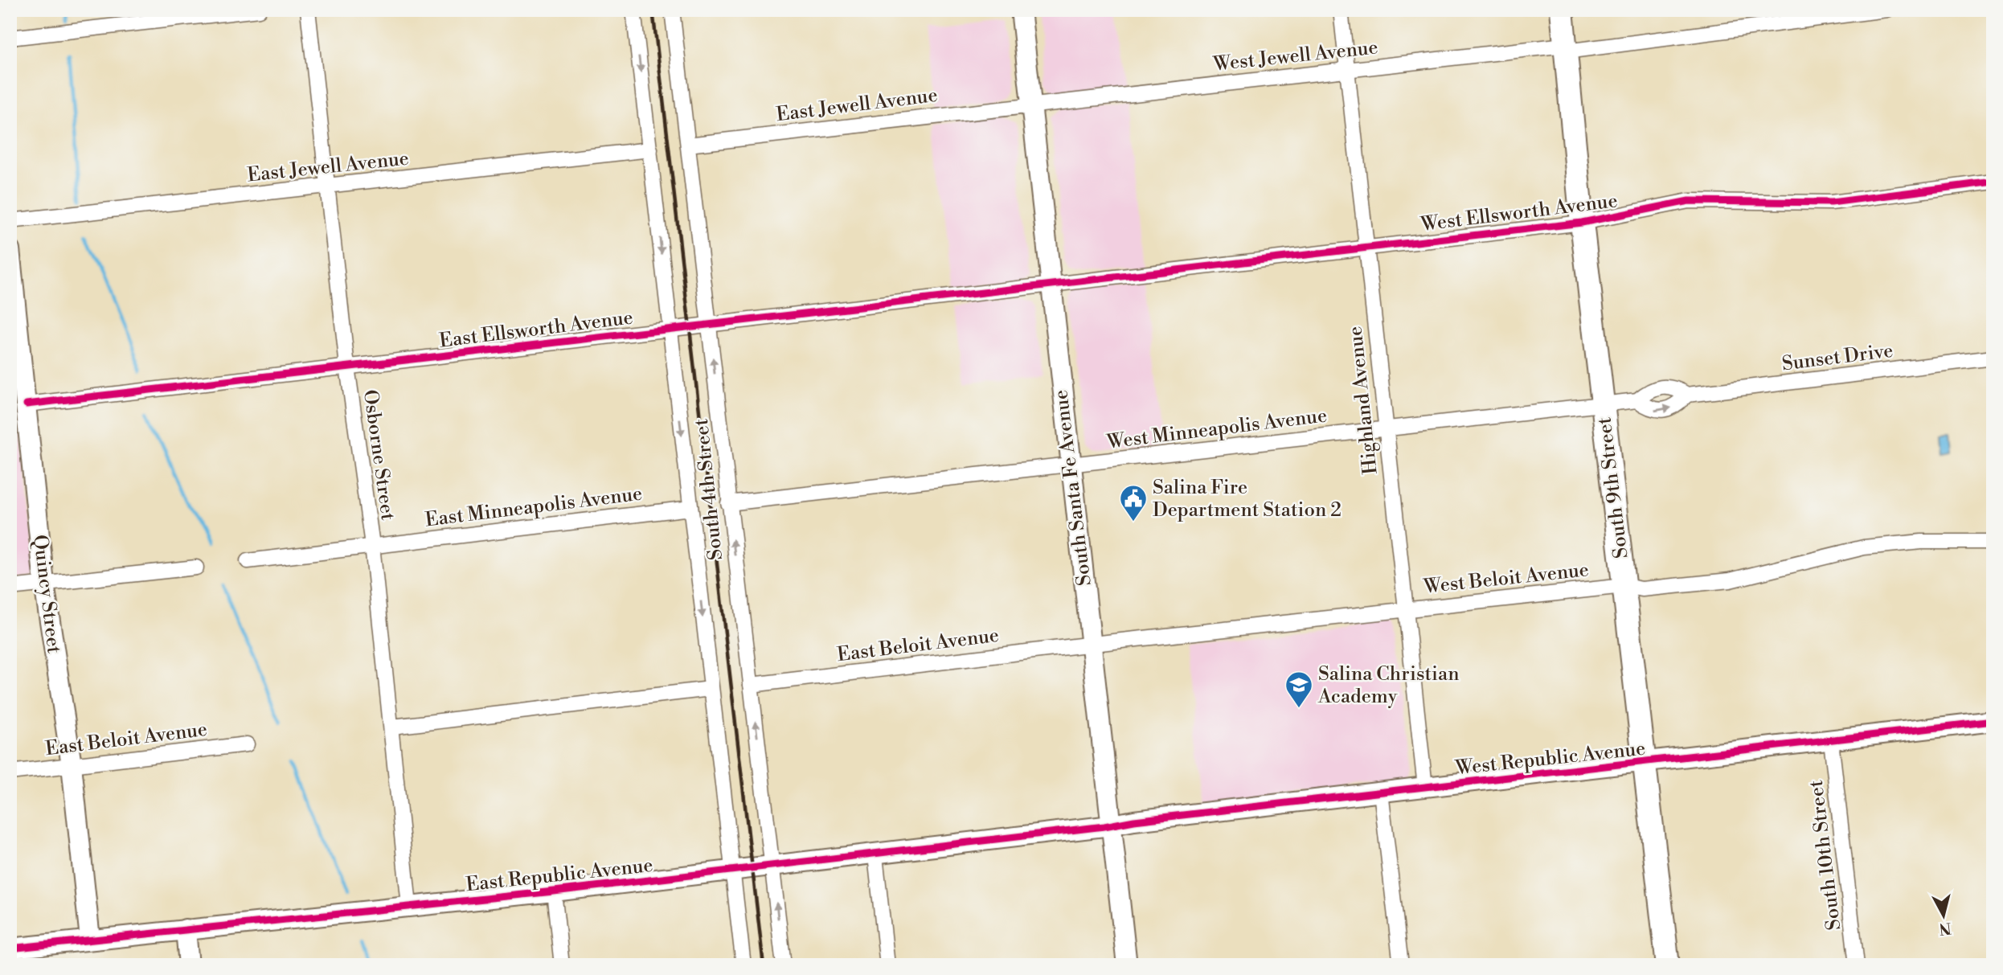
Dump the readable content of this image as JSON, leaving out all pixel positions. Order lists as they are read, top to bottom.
{
  "streets": {
    "main road": ["South 9th Street"],
    "street": [
      "West Jewell Avenue",
      "East Jewell Avenue",
      "West Ellsworth Avenue",
      "East Ellsworth Avenue",
      "Sunset Drive",
      "Highland Avenue",
      "West Minneapolis Avenue",
      "Osborne Street",
      "South Santa Fe Avenue",
      "South 4th Street",
      "East Minneapolis Avenue",
      "West Beloit Avenue",
      "Quincy Street",
      "East Beloit Avenue",
      "West Republic Avenue",
      "South 10th Street",
      "East Republic Avenue"
    ]
  },
  "crossings": [
    ["West Jewell Avenue", "East Jewell Avenue"],
    ["West Jewell Avenue", "Highland Avenue"],
    ["West Jewell Avenue", "South Santa Fe Avenue"],
    ["West Jewell Avenue", "South 9th Street"],
    ["East Jewell Avenue", "Osborne Street"],
    ["East Jewell Avenue", "South Santa Fe Avenue"],
    ["East Jewell Avenue", "South 4th Street"],
    ["West Ellsworth Avenue", "East Ellsworth Avenue"],
    ["West Ellsworth Avenue", "Highland Avenue"],
    ["West Ellsworth Avenue", "South Santa Fe Avenue"],
    ["West Ellsworth Avenue", "South 9th Street"],
    ["East Ellsworth Avenue", "Osborne Street"],
    ["East Ellsworth Avenue", "South Santa Fe Avenue"],
    ["East Ellsworth Avenue", "South 4th Street"],
    ["East Ellsworth Avenue", "Quincy Street"],
    ["Sunset Drive", "West Minneapolis Avenue"],
    ["Sunset Drive", "South 9th Street"],
    ["Highland Avenue", "West Minneapolis Avenue"],
    ["Highland Avenue", "West Beloit Avenue"],
    ["Highland Avenue", "West Republic Avenue"],
    ["West Minneapolis Avenue", "South Santa Fe Avenue"],
    ["West Minneapolis Avenue", "South 9th Street"],
    ["Osborne Street", "East Minneapolis Avenue"],
    ["Osborne Street", "East Republic Avenue"],
    ["South Santa Fe Avenue", "West Beloit Avenue"],
    ["South Santa Fe Avenue", "East Beloit Avenue"],
    ["South Santa Fe Avenue", "West Republic Avenue"],
    ["South Santa Fe Avenue", "East Republic Avenue"],
    ["South 9th Street", "West Beloit Avenue"],
    ["South 9th Street", "West Republic Avenue"],
    ["South 4th Street", "East Minneapolis Avenue"],
    ["South 4th Street", "East Beloit Avenue"],
    ["South 4th Street", "East Republic Avenue"],
    ["West Beloit Avenue", "East Beloit Avenue"],
    ["Quincy Street", "East Beloit Avenue"],
    ["Quincy Street", "East Republic Avenue"],
    ["West Republic Avenue", "South 10th Street"],
    ["West Republic Avenue", "East Republic Avenue"]
  ],
  "places": {
    "public building": ["Salina Fire Department Station 2"],
    "school or university": ["Salina Christian Academy"]
  },
  "north": "bottom"
}
